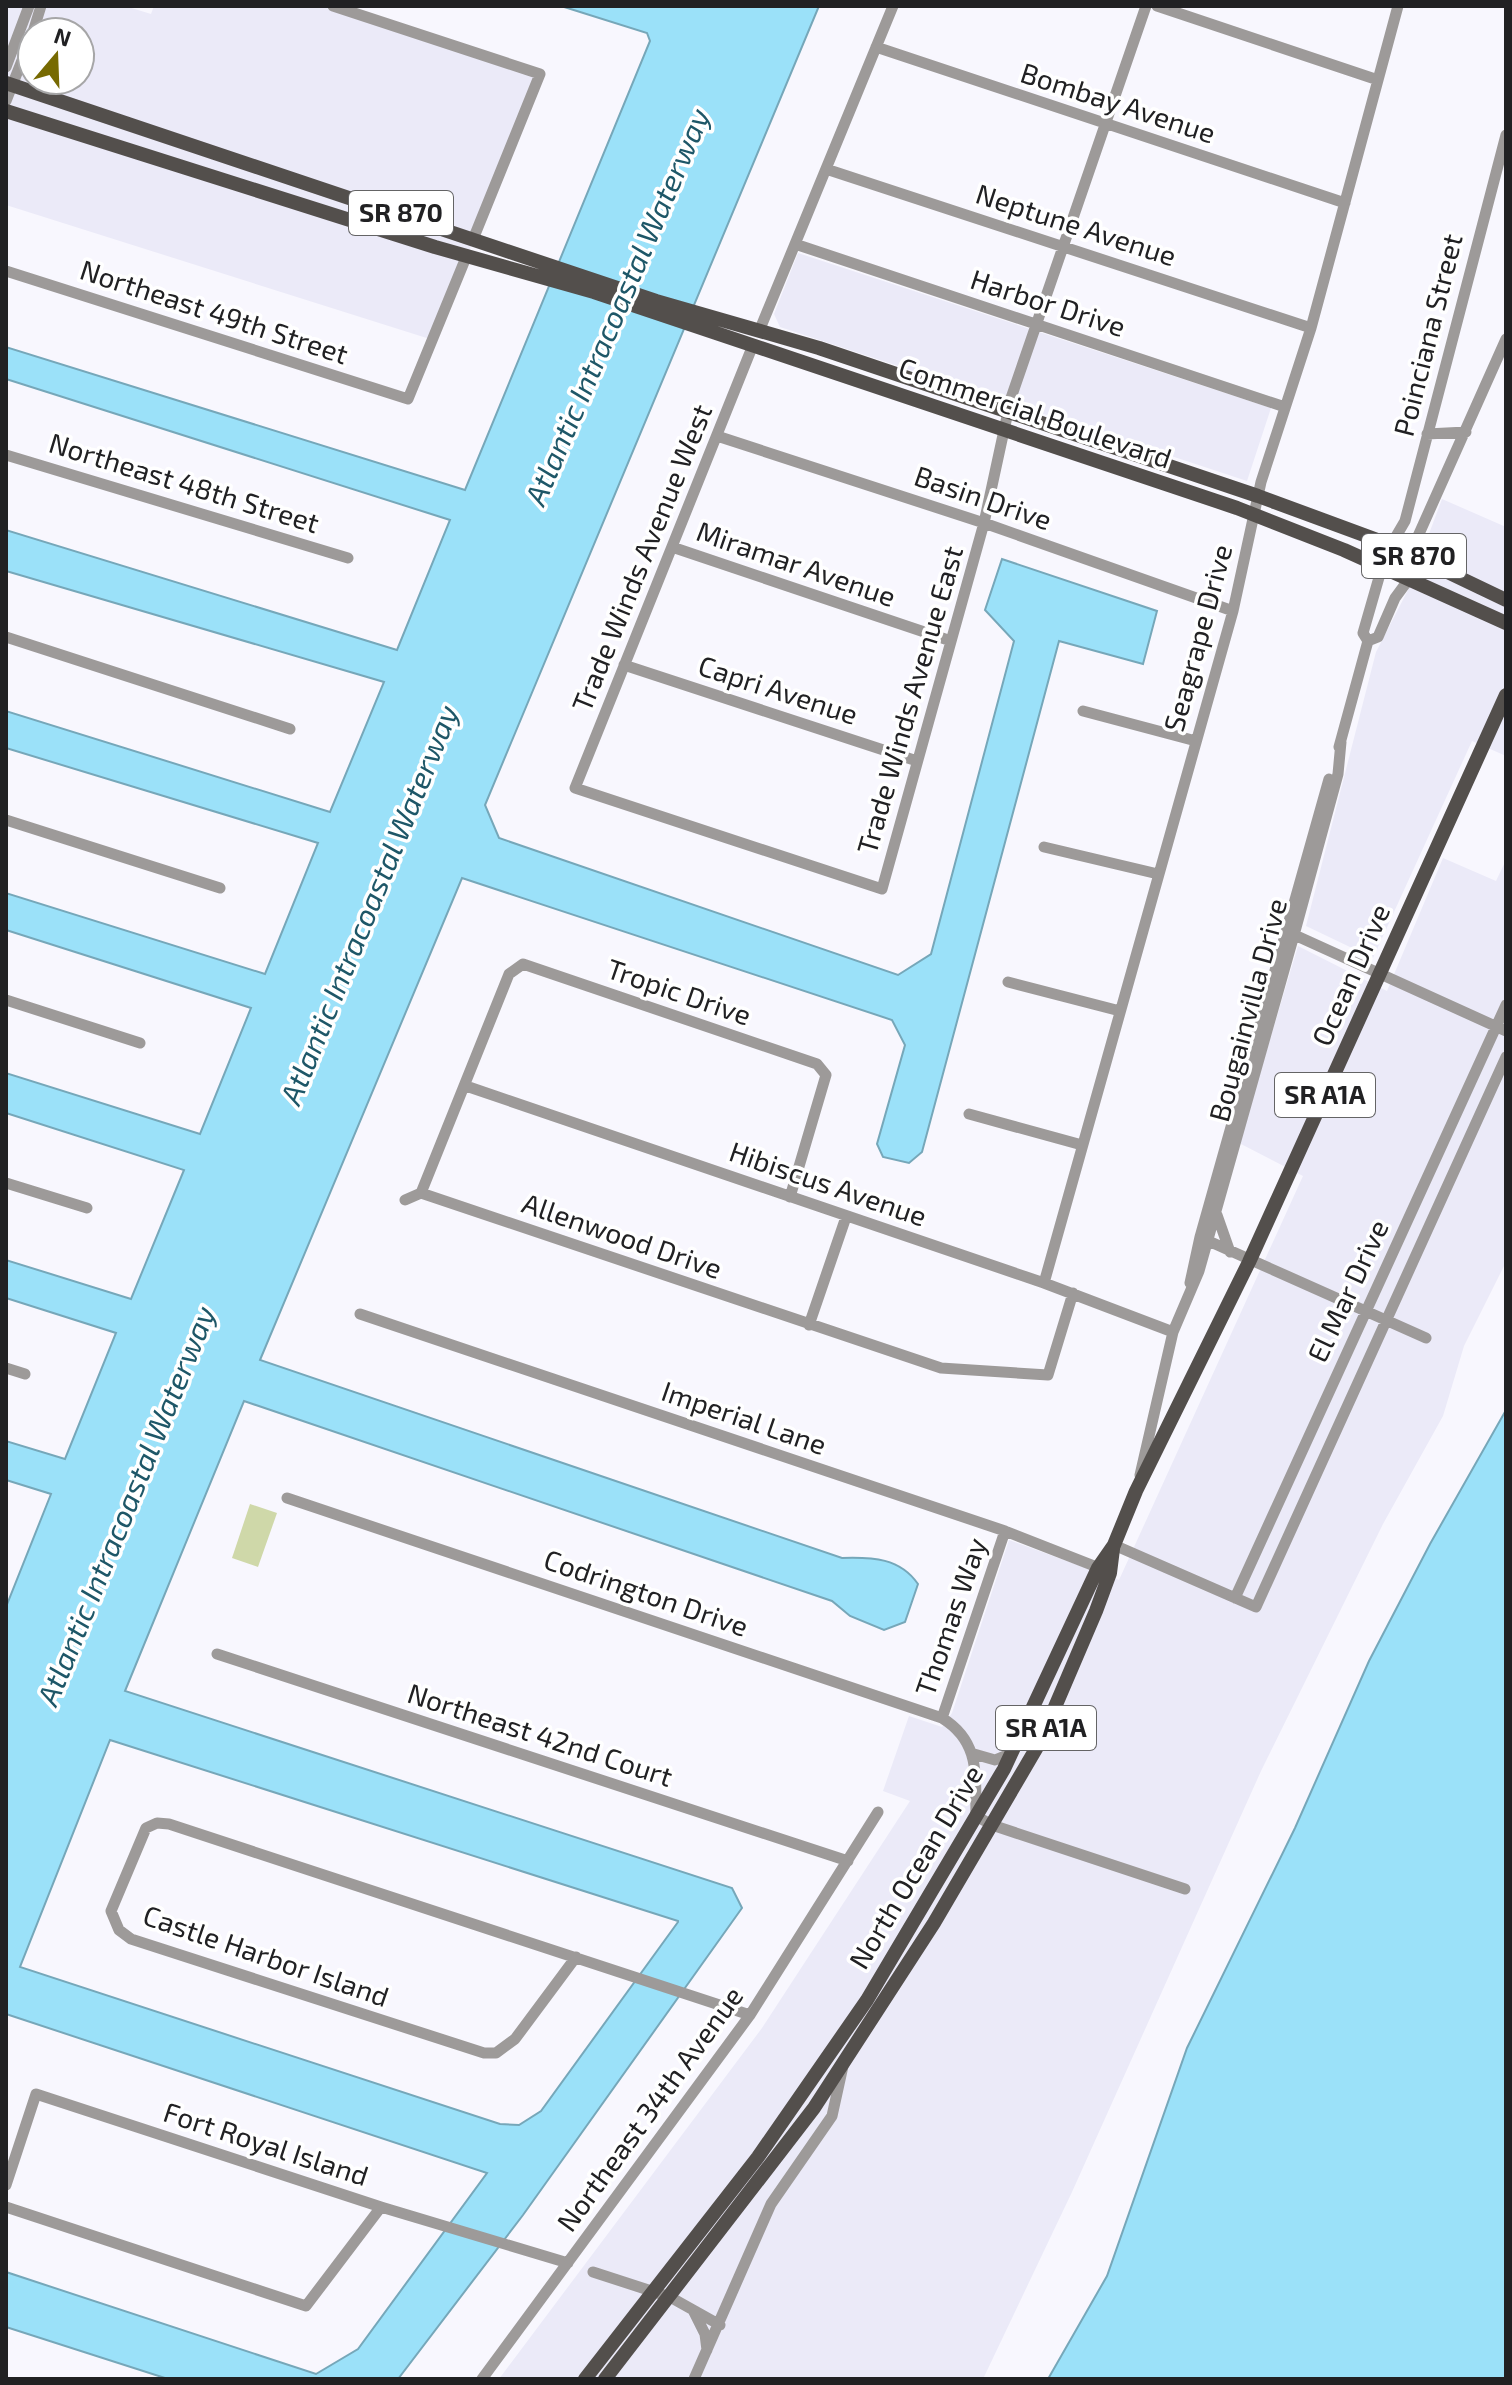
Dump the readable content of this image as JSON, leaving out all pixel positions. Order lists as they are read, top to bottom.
{
  "streets": {
    "main road": [
      "SR 870",
      "Commercial Boulevard",
      "Ocean Drive",
      "SR A1A",
      "North Ocean Drive"
    ],
    "street": [
      "Bombay Avenue",
      "Neptune Avenue",
      "Harbor Drive",
      "Northeast 49th Street",
      "Poinciana Street",
      "Northeast 48th Street",
      "Basin Drive",
      "Trade Winds Avenue West",
      "Miramar Avenue",
      "Seagrape Drive",
      "Capri Avenue",
      "Trade Winds Avenue East",
      "Tropic Drive",
      "Bougainvilla Drive",
      "Hibiscus Avenue",
      "Allenwood Drive",
      "El Mar Drive",
      "Imperial Lane",
      "Codrington Drive",
      "Thomas Way",
      "Northeast 42nd Court",
      "Castle Harbor Island",
      "Northeast 34th Avenue",
      "Fort Royal Island"
    ]
  },
  "crossings": [
    ["Bombay Avenue", "Seagrape Drive"],
    ["SR 870", "Northeast 49th Street"],
    ["SR 870", "Commercial Boulevard"],
    ["Neptune Avenue", "Seagrape Drive"],
    ["Harbor Drive", "Seagrape Drive"],
    ["Harbor Drive", "Trade Winds Avenue East"],
    ["Poinciana Street", "Commercial Boulevard"],
    ["Commercial Boulevard", "Trade Winds Avenue West"],
    ["Commercial Boulevard", "Seagrape Drive"],
    ["Commercial Boulevard", "Trade Winds Avenue East"],
    ["Commercial Boulevard", "Bougainvilla Drive"],
    ["Basin Drive", "Trade Winds Avenue West"],
    ["Basin Drive", "Seagrape Drive"],
    ["Basin Drive", "Trade Winds Avenue East"],
    ["Trade Winds Avenue West", "Miramar Avenue"],
    ["Trade Winds Avenue West", "Capri Avenue"],
    ["Trade Winds Avenue West", "Trade Winds Avenue East"],
    ["Miramar Avenue", "Trade Winds Avenue East"],
    ["Seagrape Drive", "Hibiscus Avenue"],
    ["Capri Avenue", "Trade Winds Avenue East"],
    ["Ocean Drive", "Bougainvilla Drive"],
    ["Ocean Drive", "North Ocean Drive"],
    ["Tropic Drive", "Hibiscus Avenue"],
    ["Bougainvilla Drive", "Hibiscus Avenue"],
    ["Bougainvilla Drive", "North Ocean Drive"],
    ["SR A1A", "North Ocean Drive"],
    ["Hibiscus Avenue", "Allenwood Drive"],
    ["Imperial Lane", "Thomas Way"],
    ["Imperial Lane", "North Ocean Drive"],
    ["Codrington Drive", "Thomas Way"],
    ["Northeast 42nd Court", "Northeast 34th Avenue"],
    ["Castle Harbor Island", "Northeast 34th Avenue"]
  ],
  "water": ["Atlantic Intracoastal Waterway"],
  "north": "top"
}
